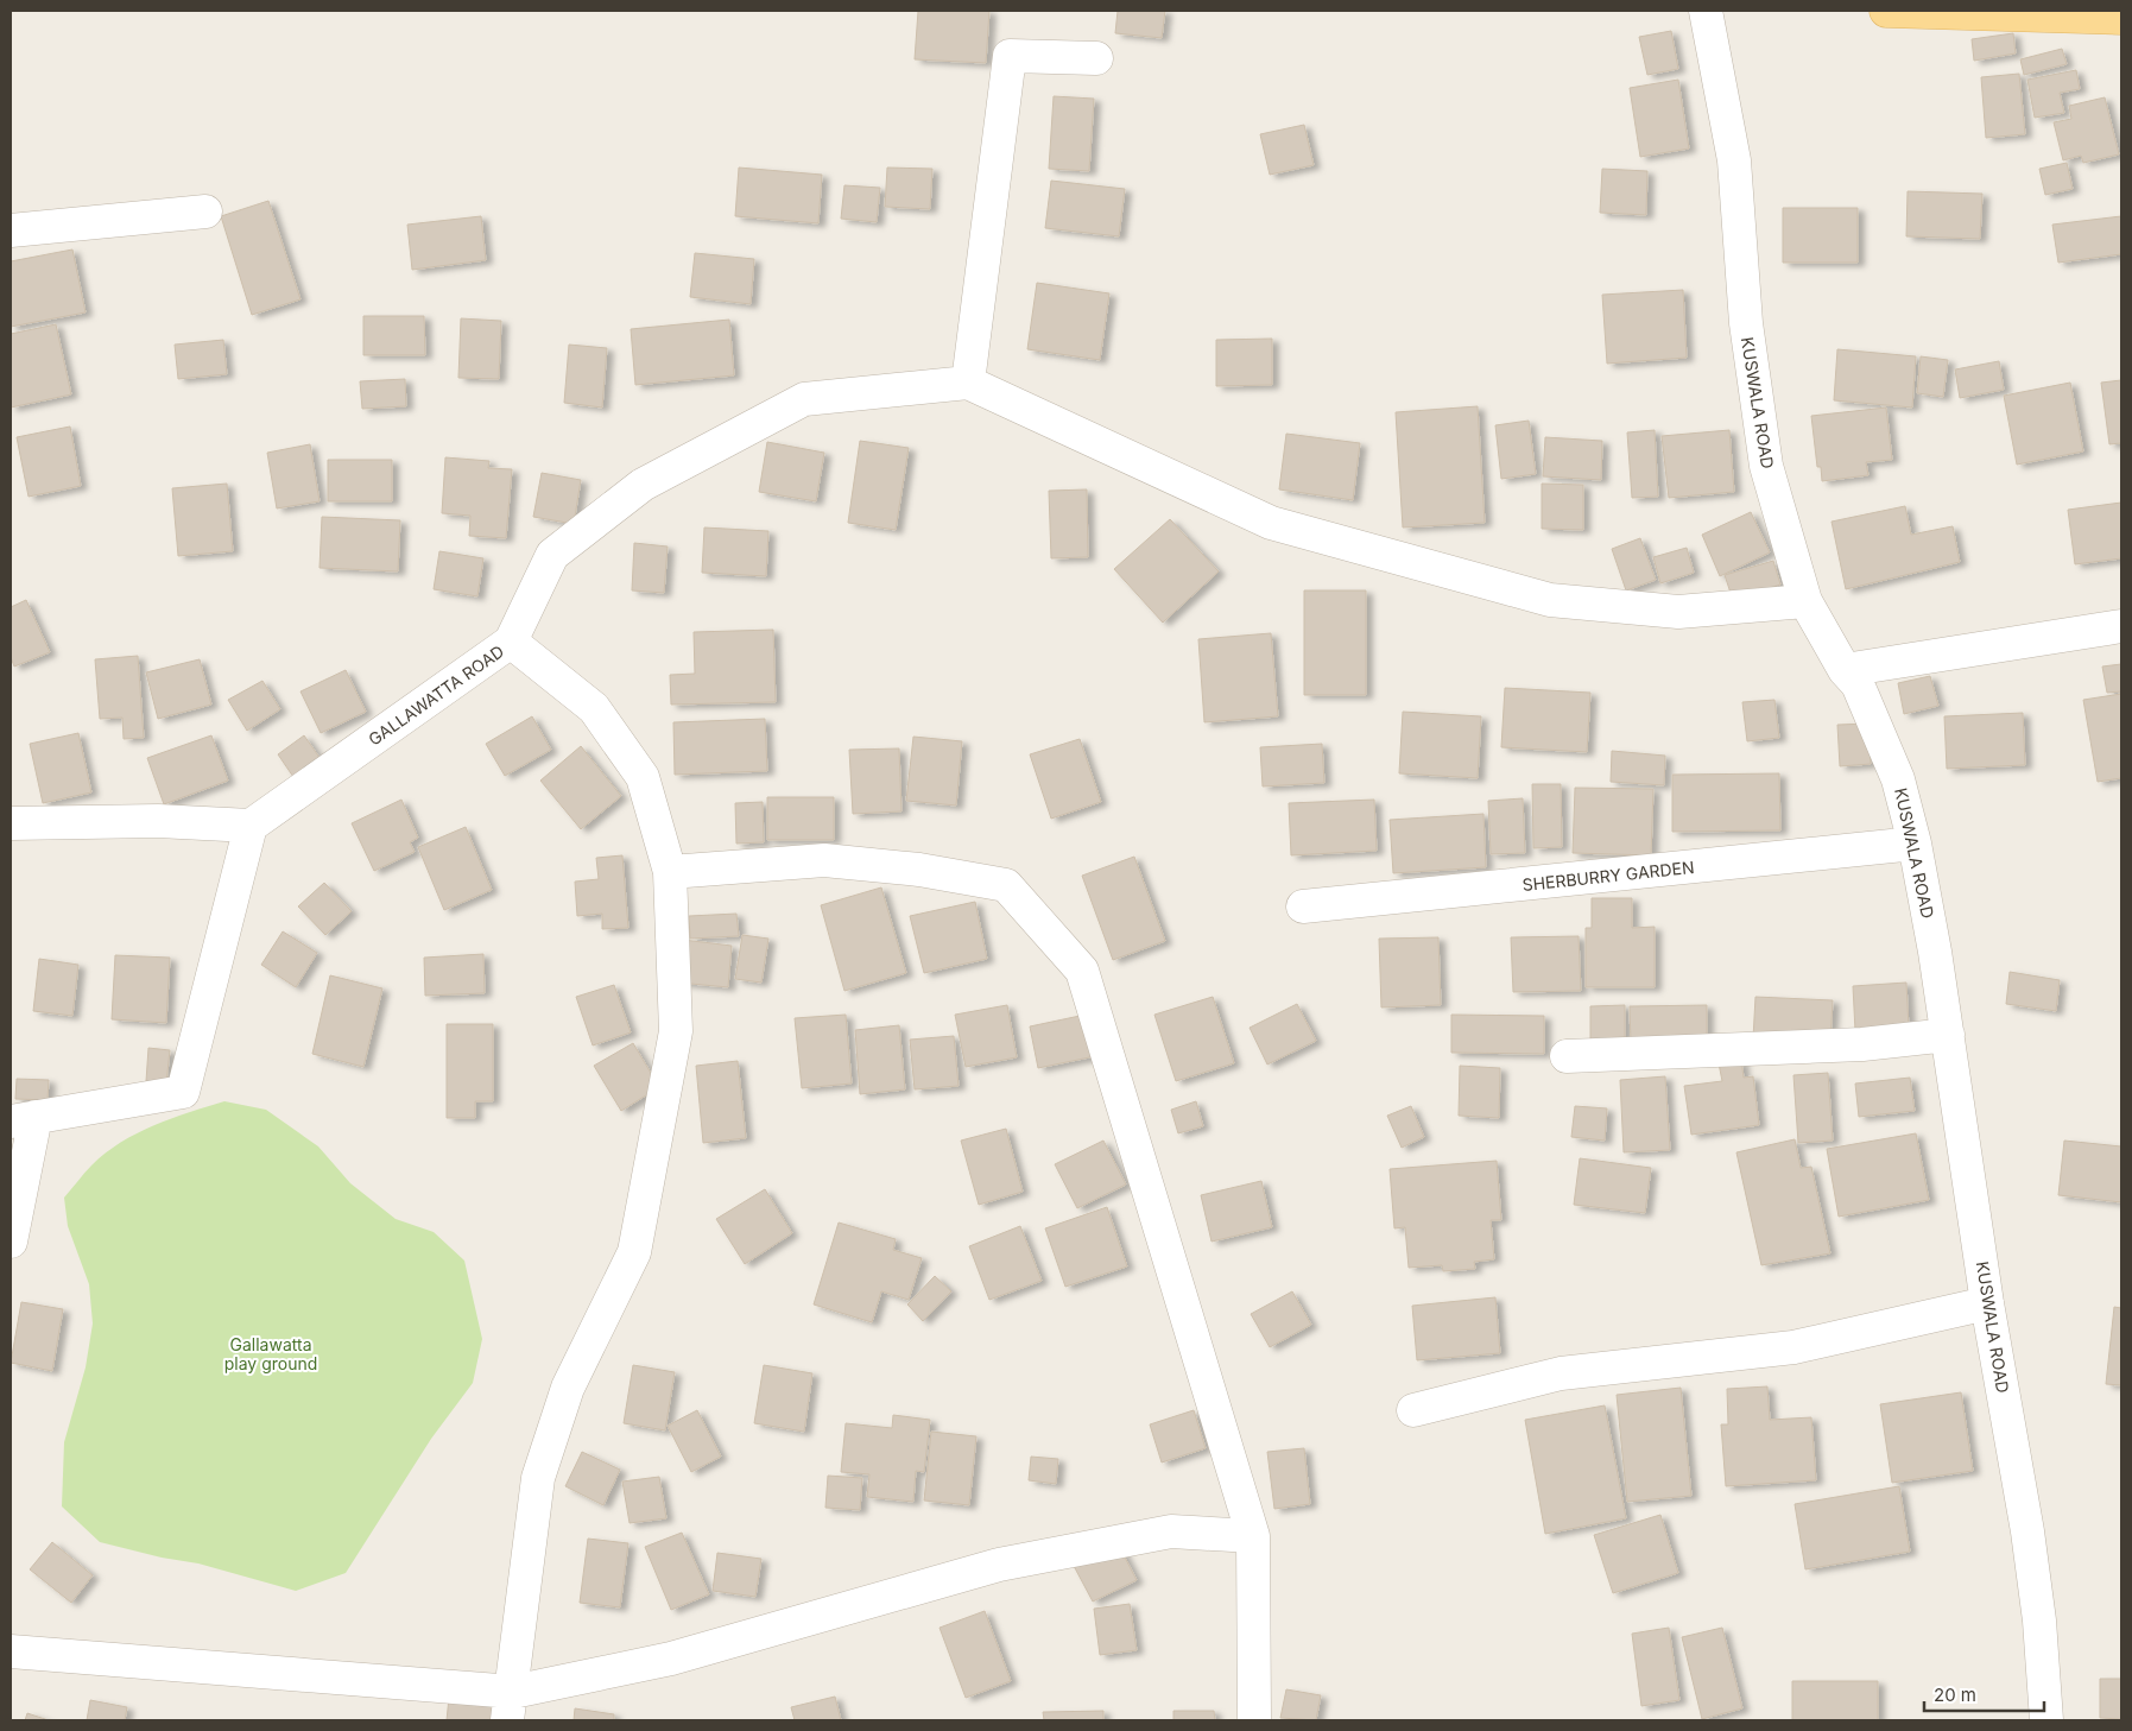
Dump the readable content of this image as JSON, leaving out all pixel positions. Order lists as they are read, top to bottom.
{
  "streets": {
    "street": ["KUSWALA ROAD", "GALLAWATTA ROAD", "SHERBURRY GARDEN"]
  },
  "crossings": [
    ["KUSWALA ROAD", "SHERBURRY GARDEN"]
  ],
  "parks": ["Gallawatta play ground"],
  "scale_bar": "20 m"
}
